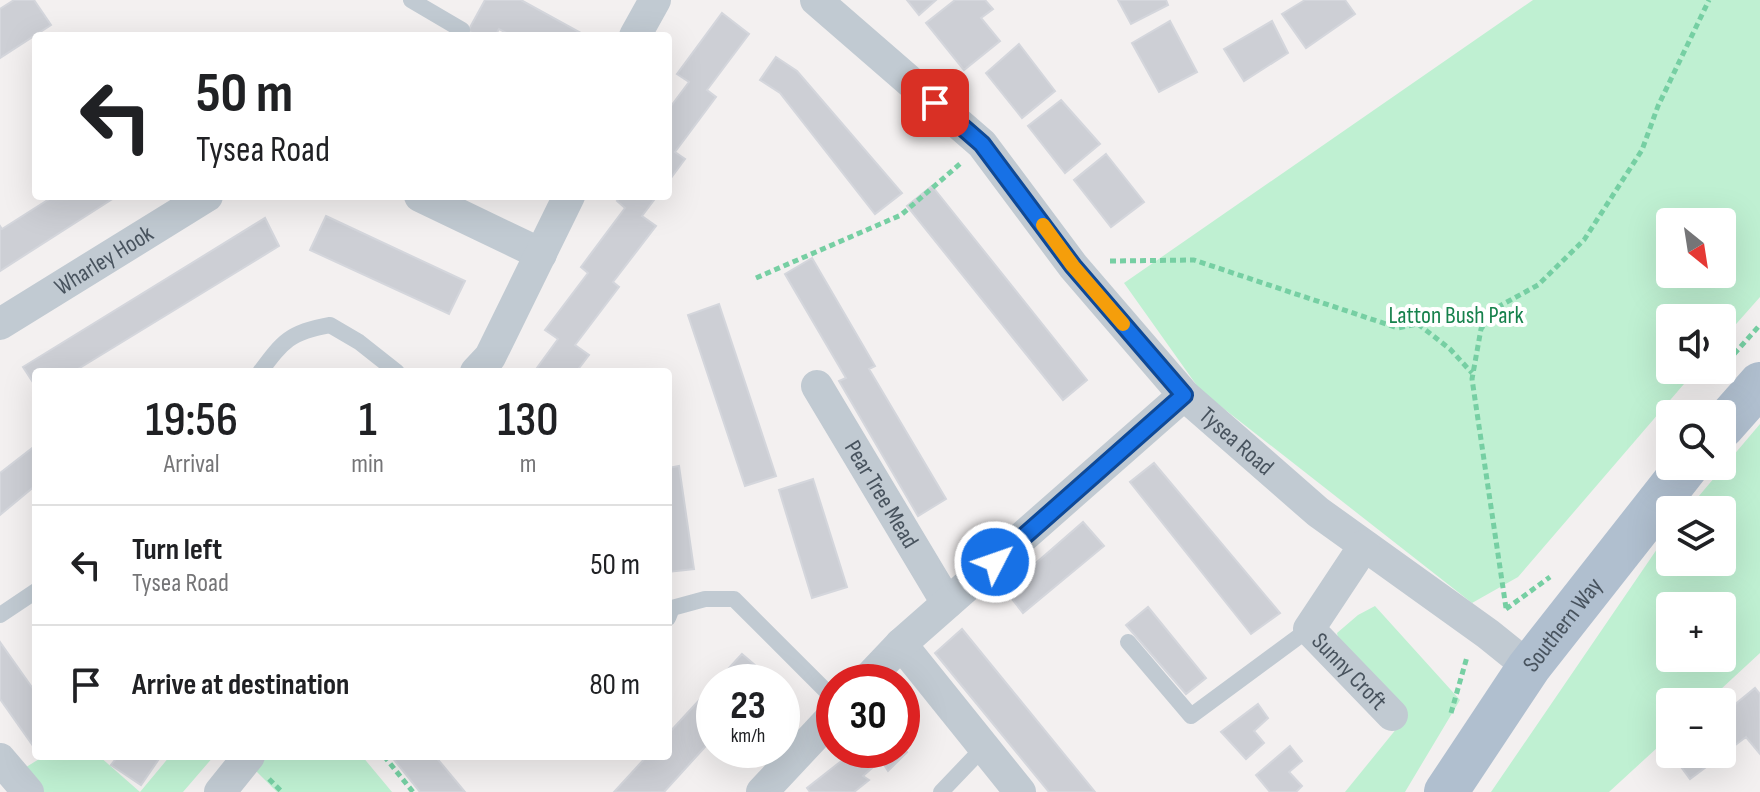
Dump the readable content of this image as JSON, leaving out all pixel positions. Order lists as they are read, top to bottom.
{
  "streets": {
    "main road": ["Southern Way"],
    "street": [
      "Wharley Hook",
      "Tysea Road",
      "Pear Tree Mead",
      "Sunny Croft"
    ]
  },
  "crossings": [
    ["Tysea Road", "Southern Way"],
    ["Tysea Road", "Sunny Croft"]
  ],
  "parks": ["Latton Bush Park"],
  "north": "bottom right",
  "page": {
    "turn": ["50 m", "Tysea Road"],
    "map_buttons": ["+", "−"],
    "eta": [
      "19:56",
      "Arrival",
      "1",
      "min",
      "130",
      "m"
    ],
    "list": [
      {
        "name": "Turn left",
        "note": "Tysea Road",
        "value": "50 m"
      },
      {
        "name": "Arrive at destination",
        "value": "80 m"
      }
    ],
    "speed": "23 km/h",
    "limit": "30"
  }
}
